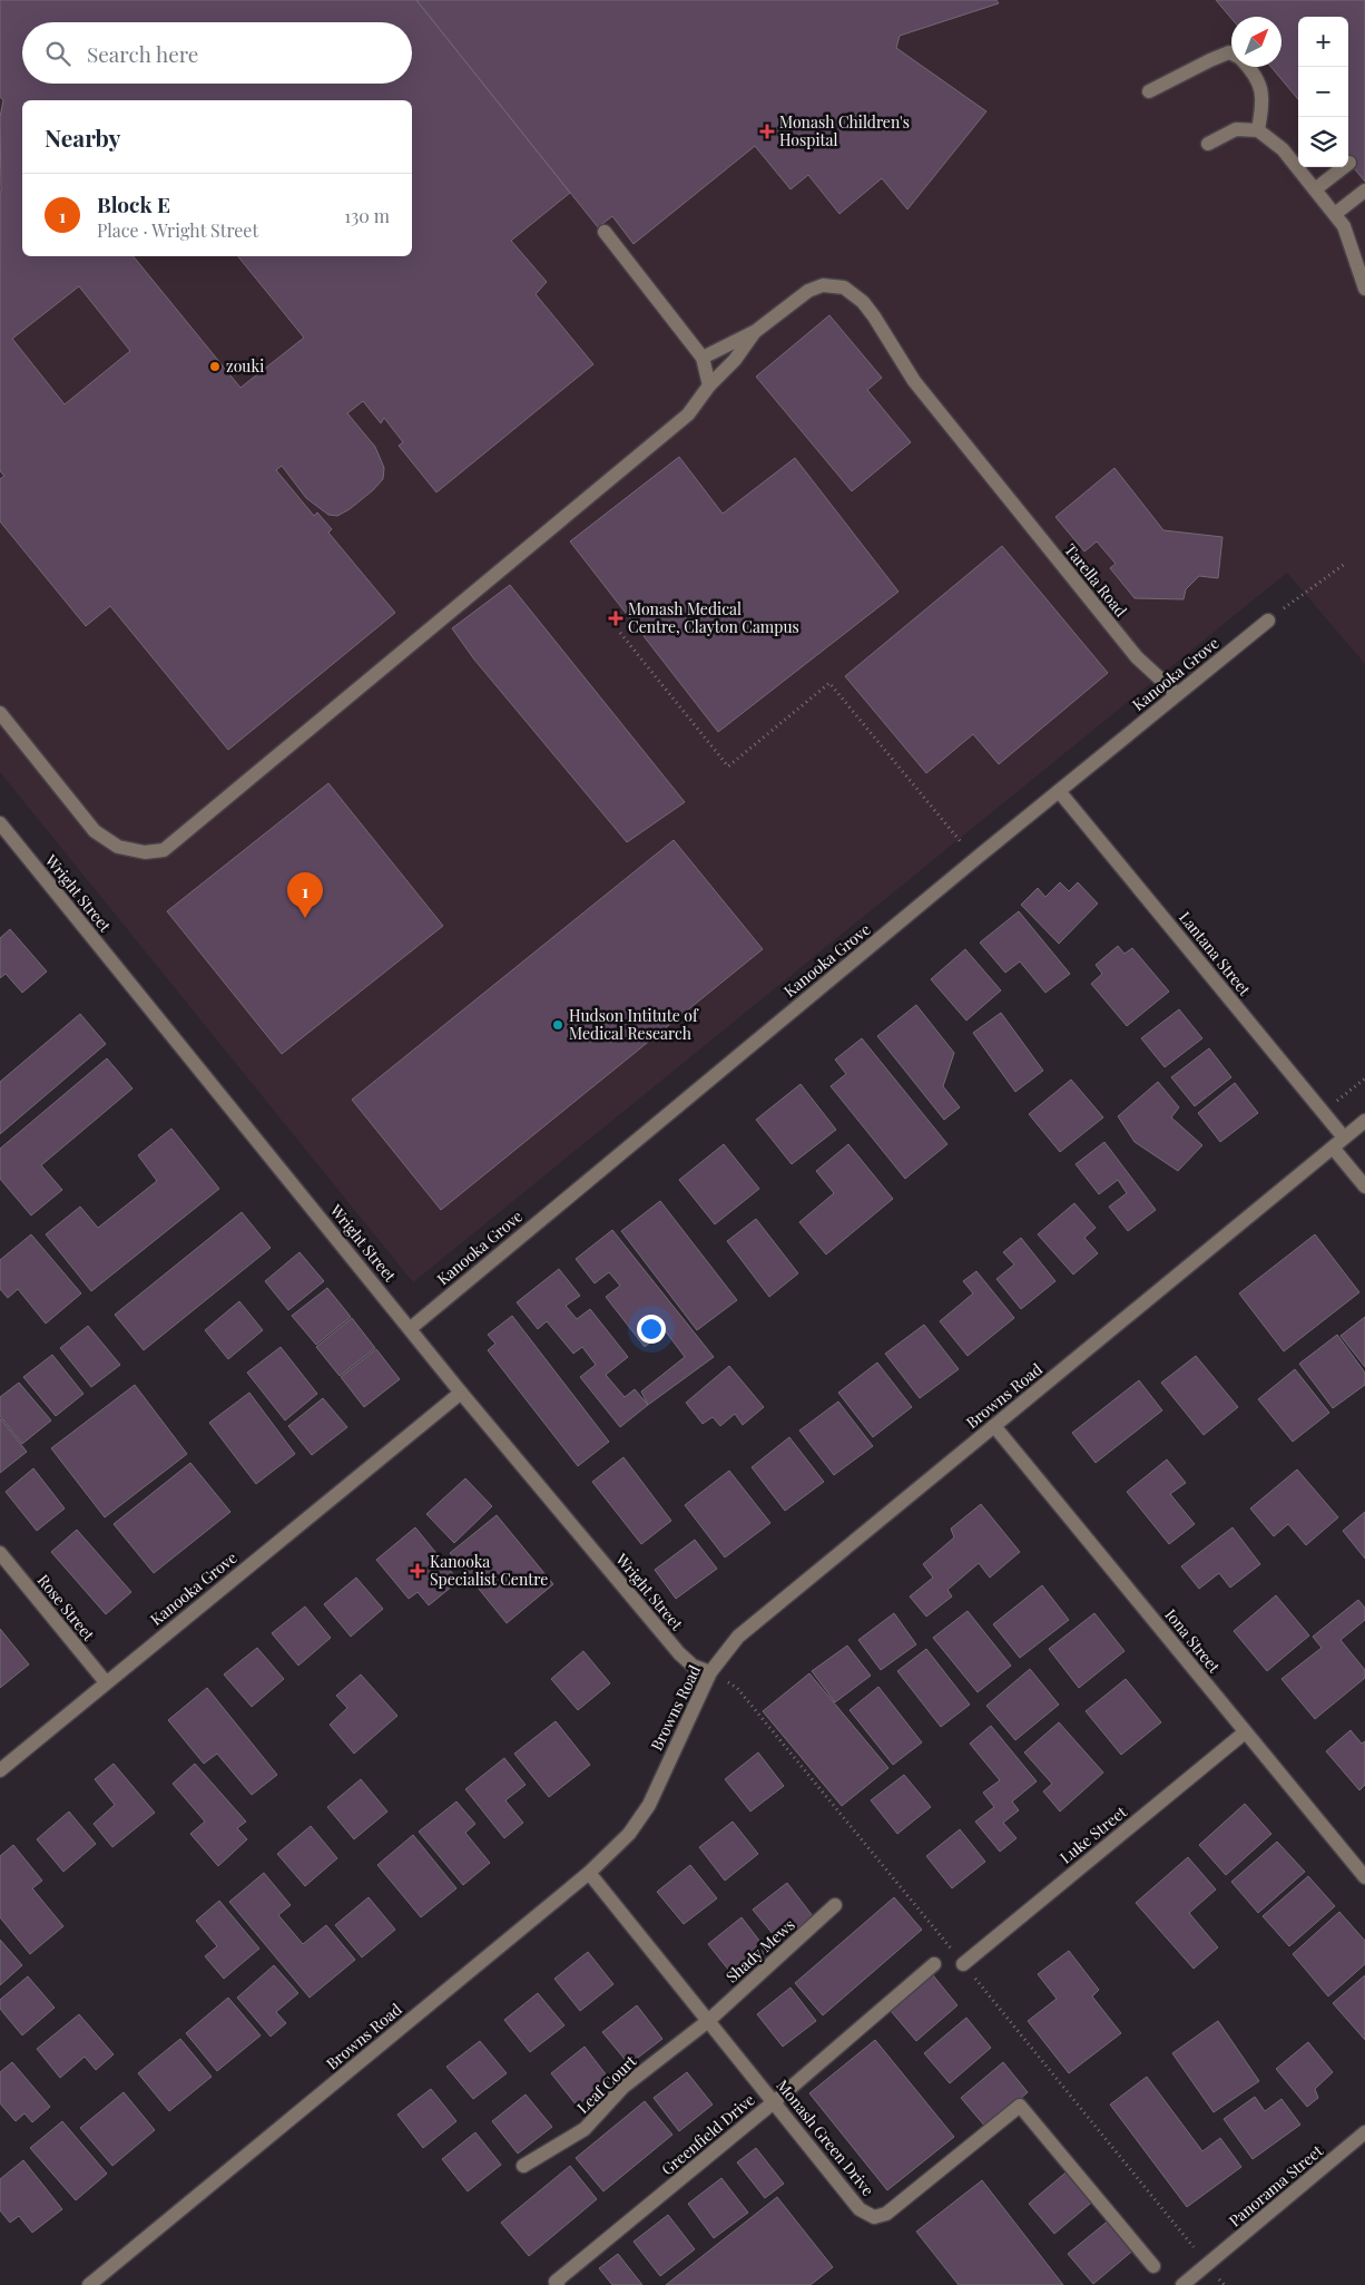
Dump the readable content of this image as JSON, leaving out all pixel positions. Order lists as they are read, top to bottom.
{
  "streets": {
    "street": [
      "Tarella Road",
      "Kanooka Grove",
      "Wright Street",
      "Lantana Street",
      "Browns Road",
      "Rose Street",
      "Iona Street",
      "Luke Street",
      "Shady Mews",
      "Leaf Court",
      "Greenfield Drive",
      "Monash Green Drive",
      "Panorama Street"
    ]
  },
  "crossings": [
    ["Tarella Road", "Kanooka Grove"],
    ["Kanooka Grove", "Wright Street"],
    ["Kanooka Grove", "Lantana Street"],
    ["Kanooka Grove", "Rose Street"],
    ["Wright Street", "Browns Road"],
    ["Lantana Street", "Browns Road"],
    ["Browns Road", "Iona Street"],
    ["Browns Road", "Monash Green Drive"],
    ["Iona Street", "Luke Street"],
    ["Shady Mews", "Leaf Court"],
    ["Shady Mews", "Monash Green Drive"],
    ["Leaf Court", "Monash Green Drive"],
    ["Greenfield Drive", "Monash Green Drive"]
  ],
  "places": {
    "health": ["Monash Children's Hospital", "Monash Medical Centre, Clayton Campus", "Kanooka Specialist Centre"],
    "other": ["zouki", "Hudson Intitute of Medical Research"]
  },
  "north": "top right",
  "page": {
    "map_buttons": ["+", "−"],
    "search": "Search here",
    "heading": "Nearby",
    "list": [
      {
        "mark": "1",
        "name": "Block E",
        "note": "Place · Wright Street",
        "value": "130 m"
      }
    ],
    "pins": "1"
  }
}
